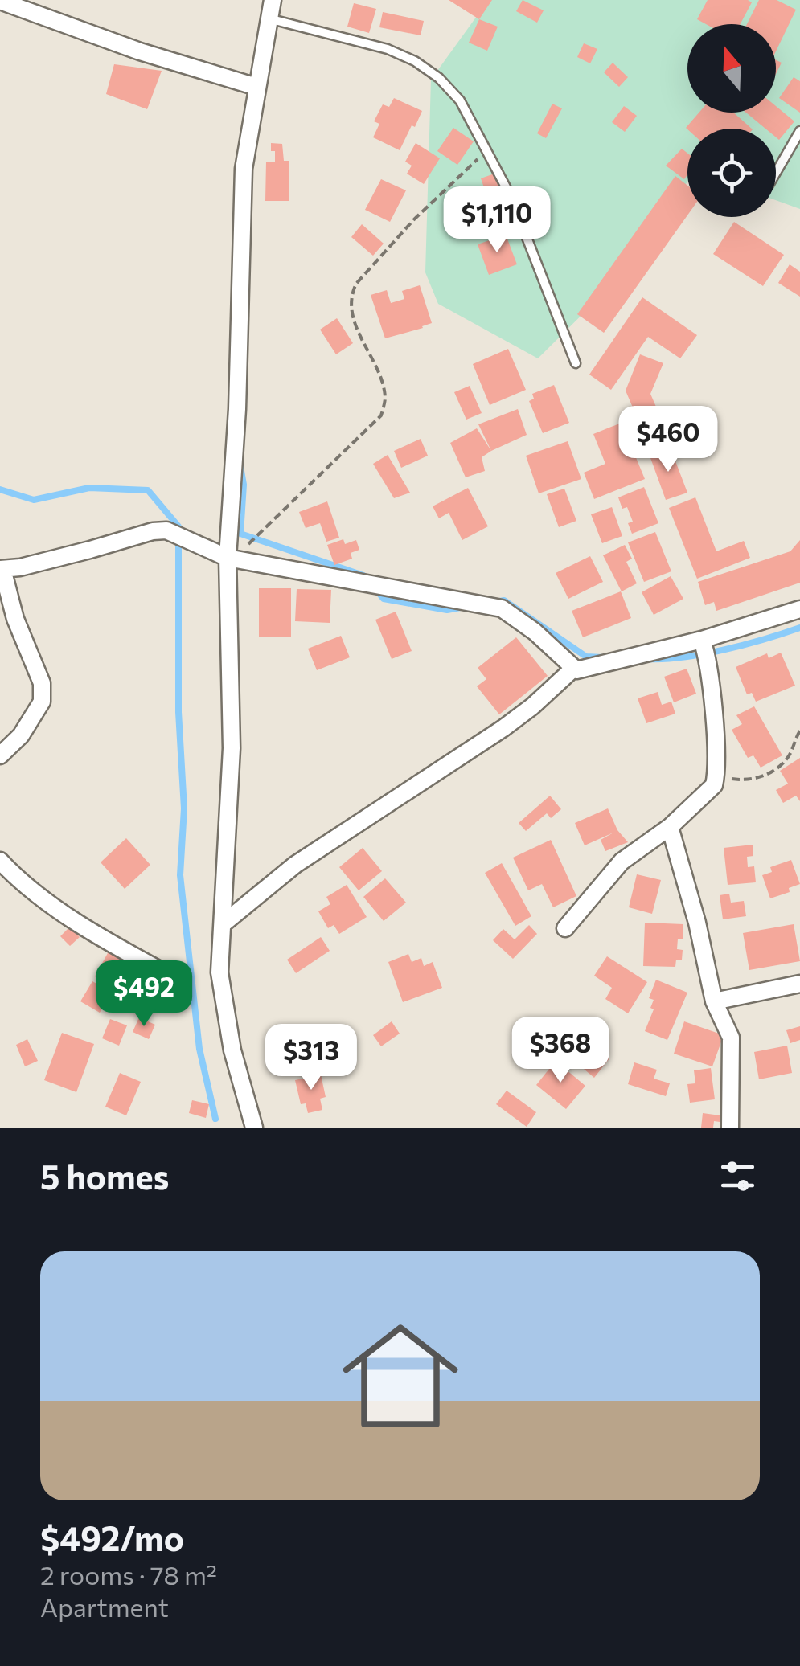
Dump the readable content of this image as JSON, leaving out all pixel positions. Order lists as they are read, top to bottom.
{
  "north": "top",
  "page": {
    "price": [
      "$1,110",
      "$460",
      "$492",
      "$368",
      "$313"
    ],
    "heading": "5 homes",
    "list": [
      {
        "name": "$492/mo",
        "note": "2 rooms · 78 m² · Apartment"
      }
    ]
  }
}
